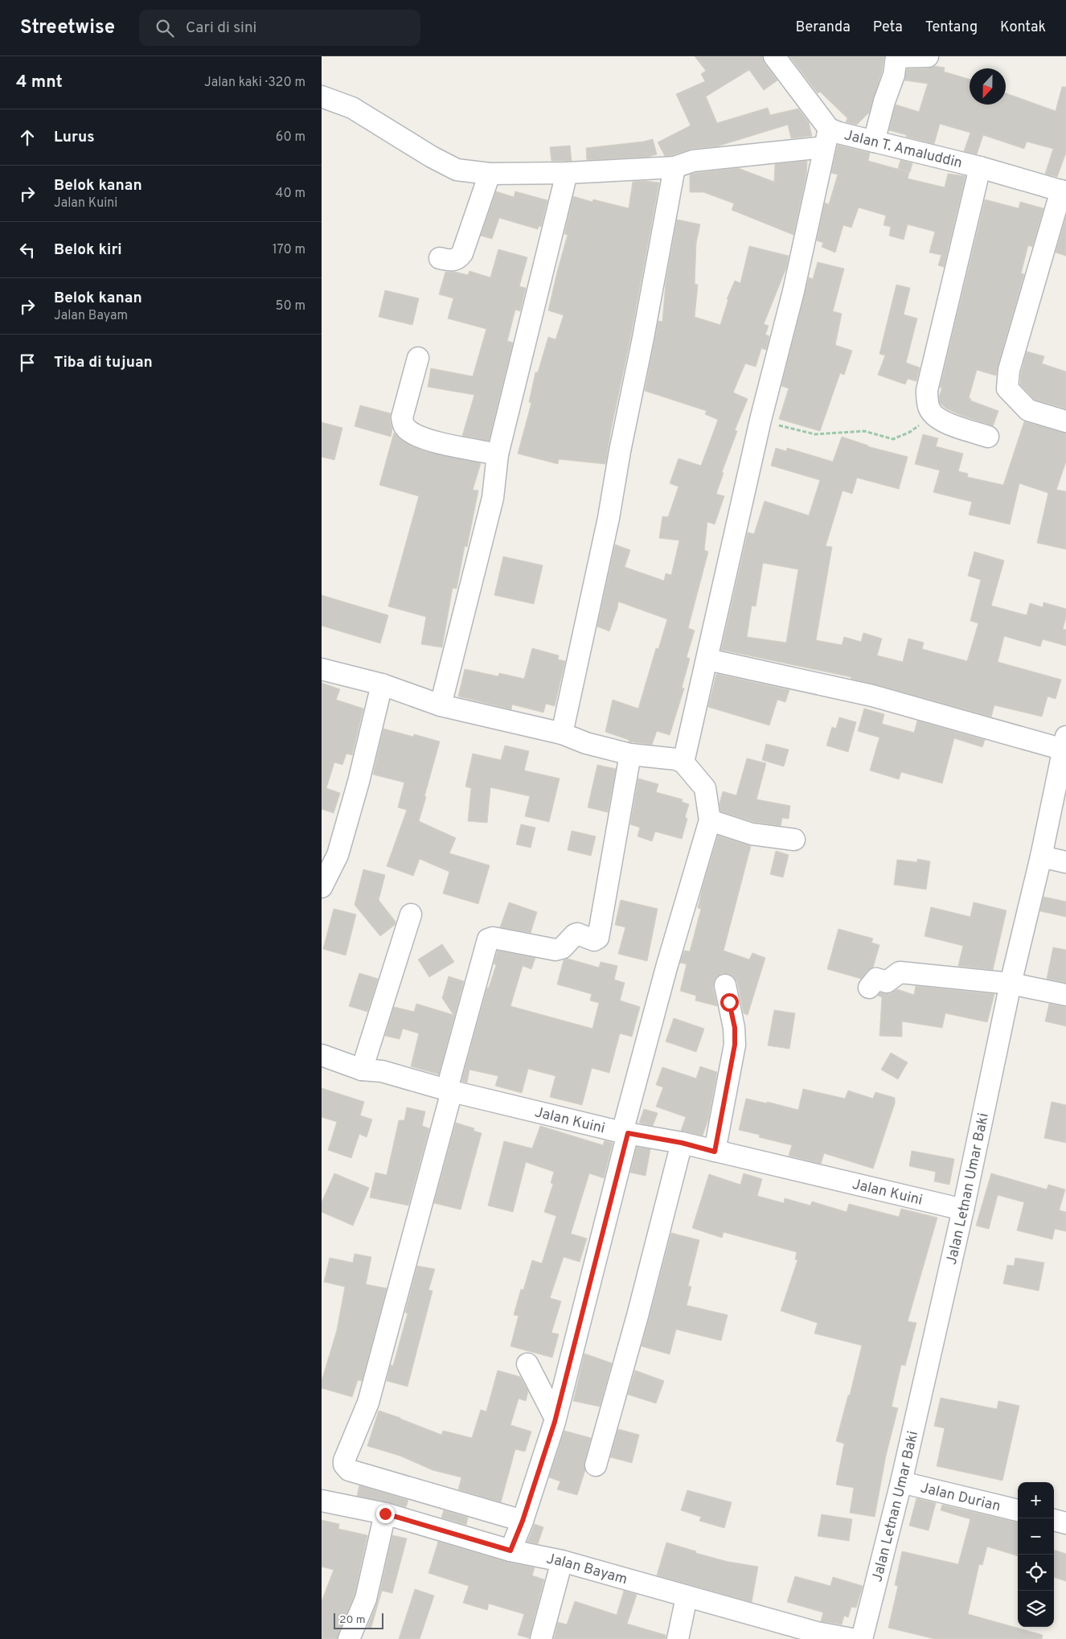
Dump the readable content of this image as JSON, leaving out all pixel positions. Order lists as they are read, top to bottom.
{
  "streets": {
    "street": [
      "Jalan T. Amaluddin",
      "Jalan Kuini",
      "Jalan Letnan Umar Baki",
      "Jalan Durian",
      "Jalan Bayam"
    ]
  },
  "crossings": [
    ["Jalan Kuini", "Jalan Letnan Umar Baki"],
    ["Jalan Letnan Umar Baki", "Jalan Durian"]
  ],
  "scale_bar": "20 m",
  "north": "bottom",
  "page": {
    "header": "Streetwise",
    "search": "Cari di sini",
    "nav": [
      "Beranda",
      "Peta",
      "Tentang",
      "Kontak"
    ],
    "heading": ["4 mnt", "Jalan kaki · 320 m"],
    "list": [
      ["Lurus", "60 m"],
      ["Belok kanan", "Jalan Kuini", "40 m"],
      ["Belok kiri", "170 m"],
      ["Belok kanan", "Jalan Bayam", "50 m"],
      "Tiba di tujuan"
    ],
    "map_buttons": ["+", "−"],
    "scale": "20 m"
  }
}
